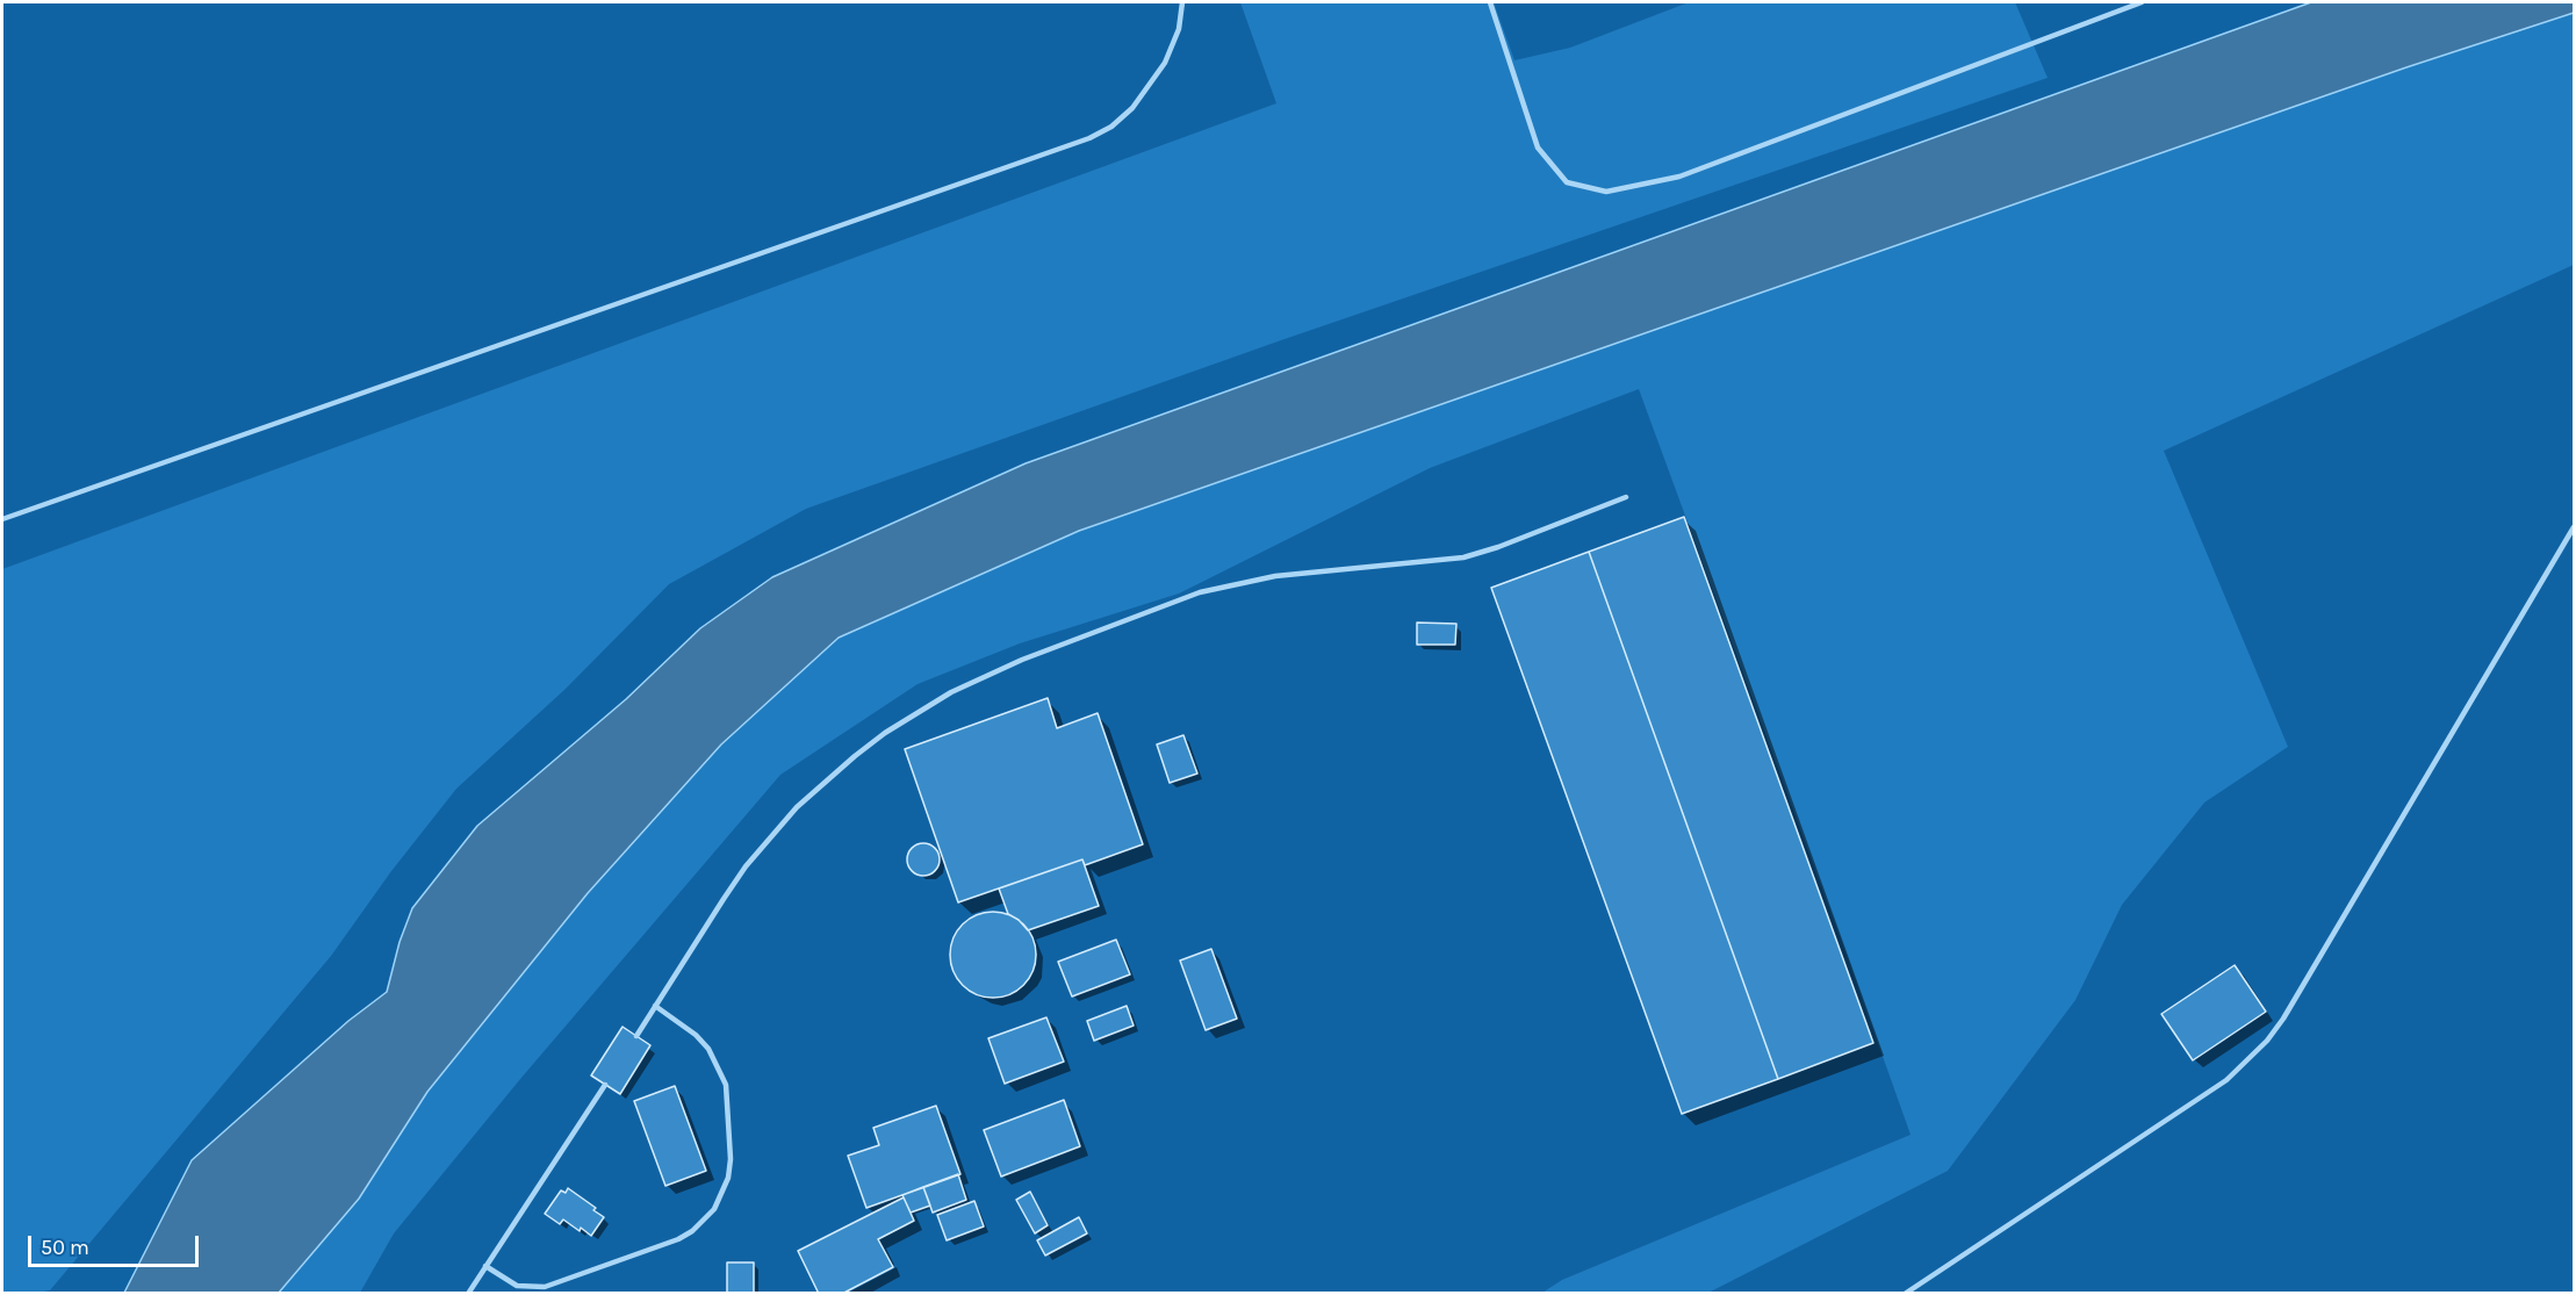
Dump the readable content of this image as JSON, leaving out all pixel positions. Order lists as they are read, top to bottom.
{
  "scale_bar": "50 m"
}
